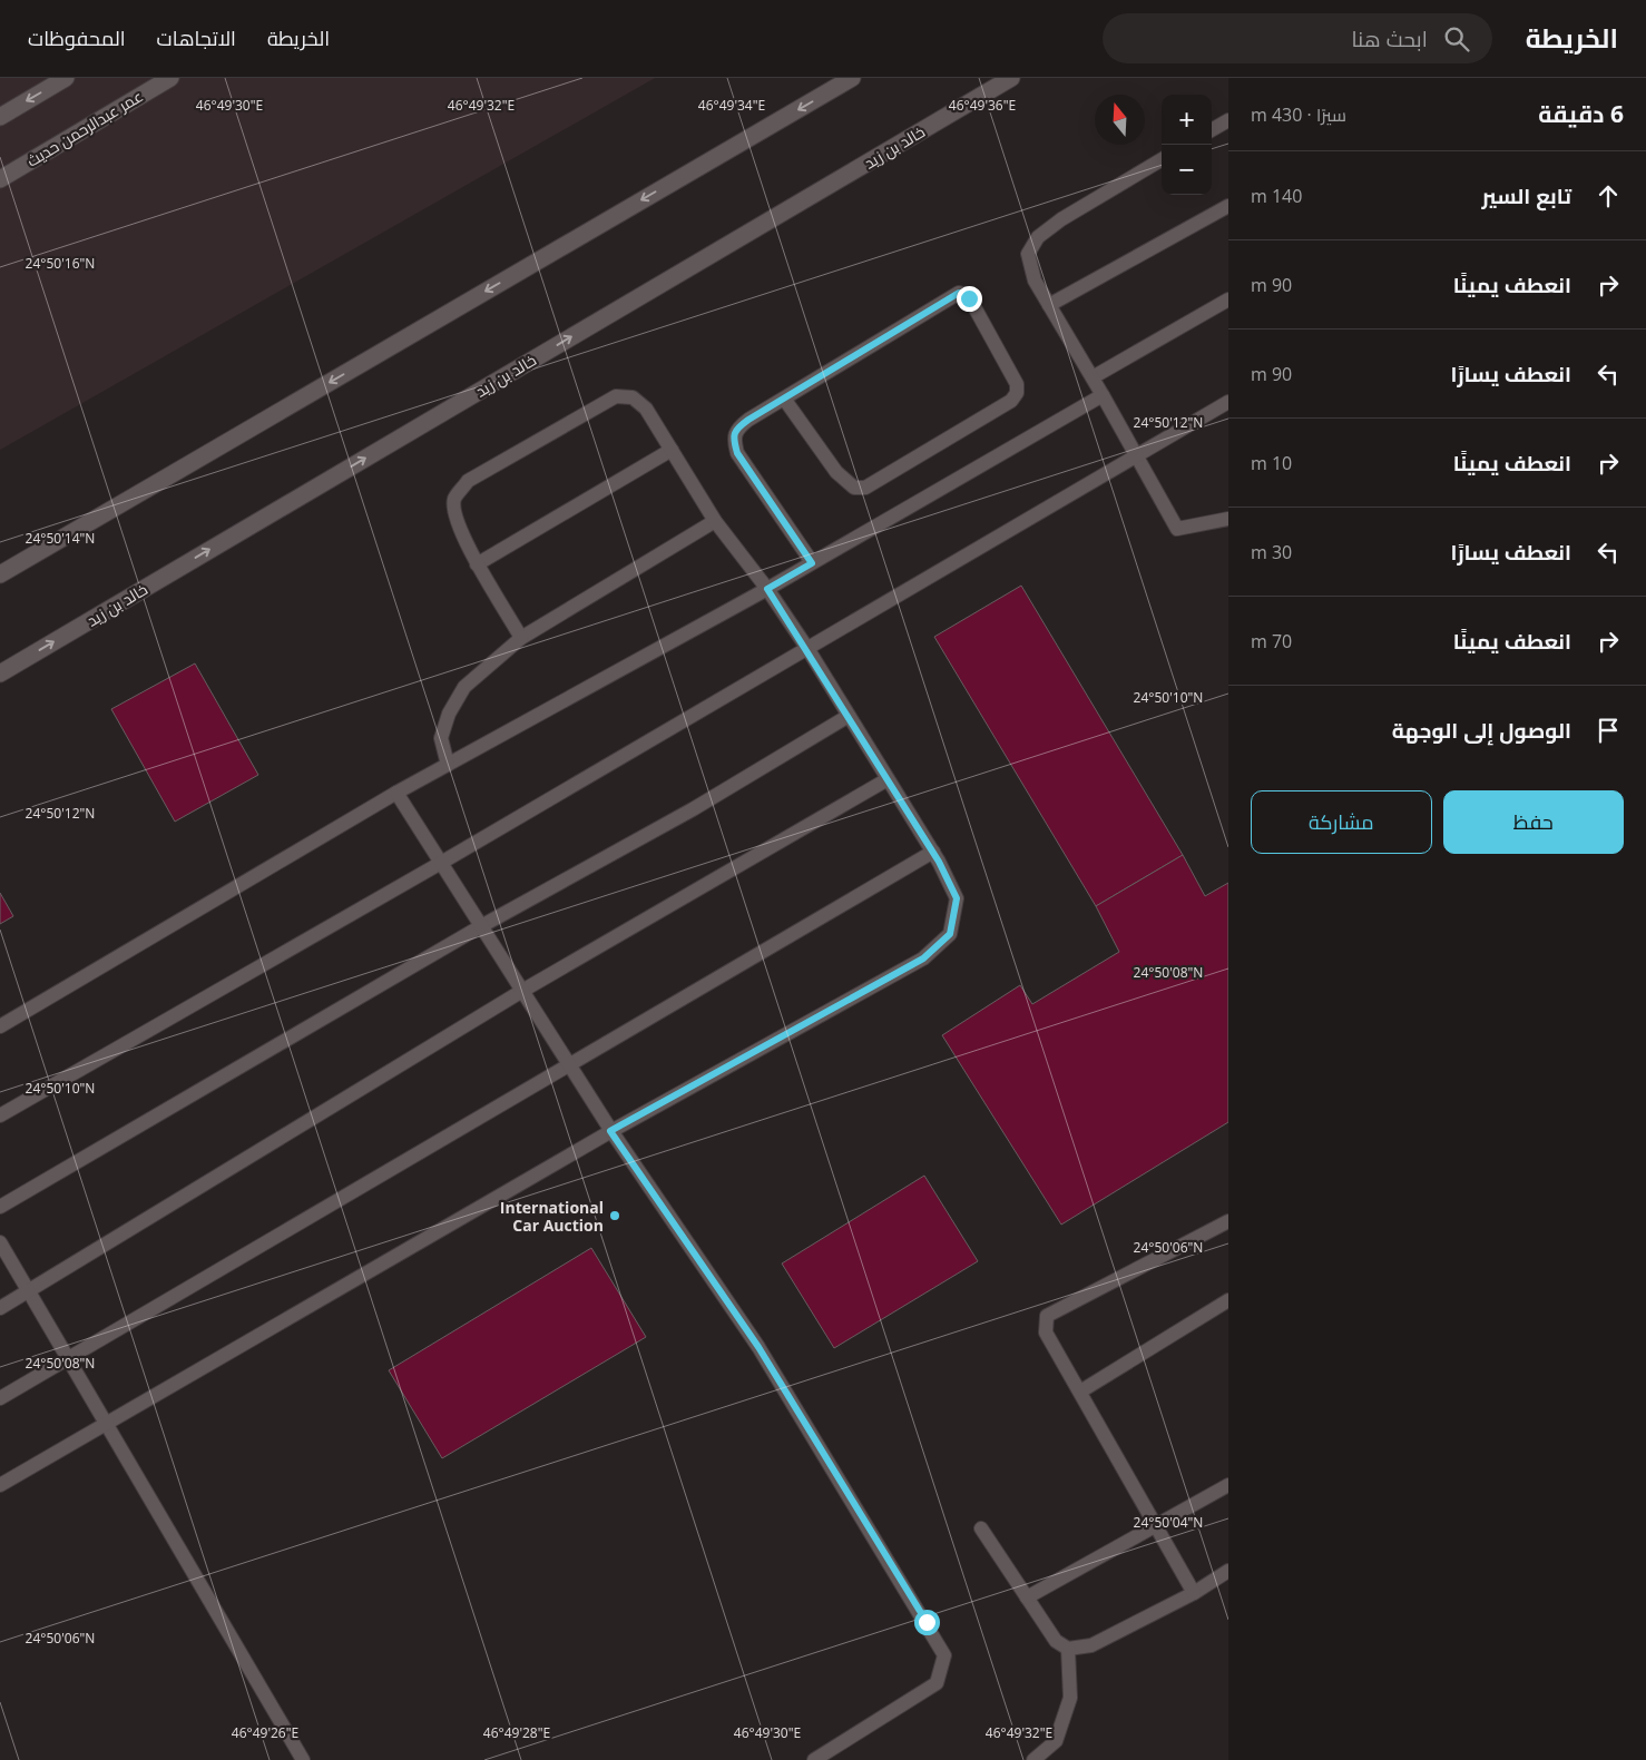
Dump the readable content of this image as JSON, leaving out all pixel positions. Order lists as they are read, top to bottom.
{
  "streets": {
    "street": ["عمر عبدالرحمن حديث", "خالد بن زيد"]
  },
  "places": ["International Car Auction"],
  "north": "top",
  "page": {
    "header": "الخريطة",
    "search": "ابحث هنا",
    "nav": ["الخريطة", "الاتجاهات", "المحفوظات"],
    "heading": ["6 دقيقة", "سيرًا · 430 m"],
    "map_buttons": ["+", "−"],
    "list": [
      ["تابع السير", "140 m"],
      ["انعطف يمينًا", "90 m"],
      ["انعطف يسارًا", "90 m"],
      ["انعطف يمينًا", "10 m"],
      ["انعطف يسارًا", "30 m"],
      ["انعطف يمينًا", "70 m"],
      "الوصول إلى الوجهة"
    ],
    "buttons": ["حفظ", "مشاركة"]
  },
  "coordinates": [
    "46°49'30\"E",
    "46°49'32\"E",
    "46°49'34\"E",
    "46°49'36\"E",
    "24°50'16\"N",
    "24°50'12\"N",
    "24°50'14\"N",
    "24°50'10\"N",
    "24°50'08\"N",
    "24°50'06\"N",
    "24°50'04\"N",
    "46°49'26\"E",
    "46°49'28\"E"
  ]
}
